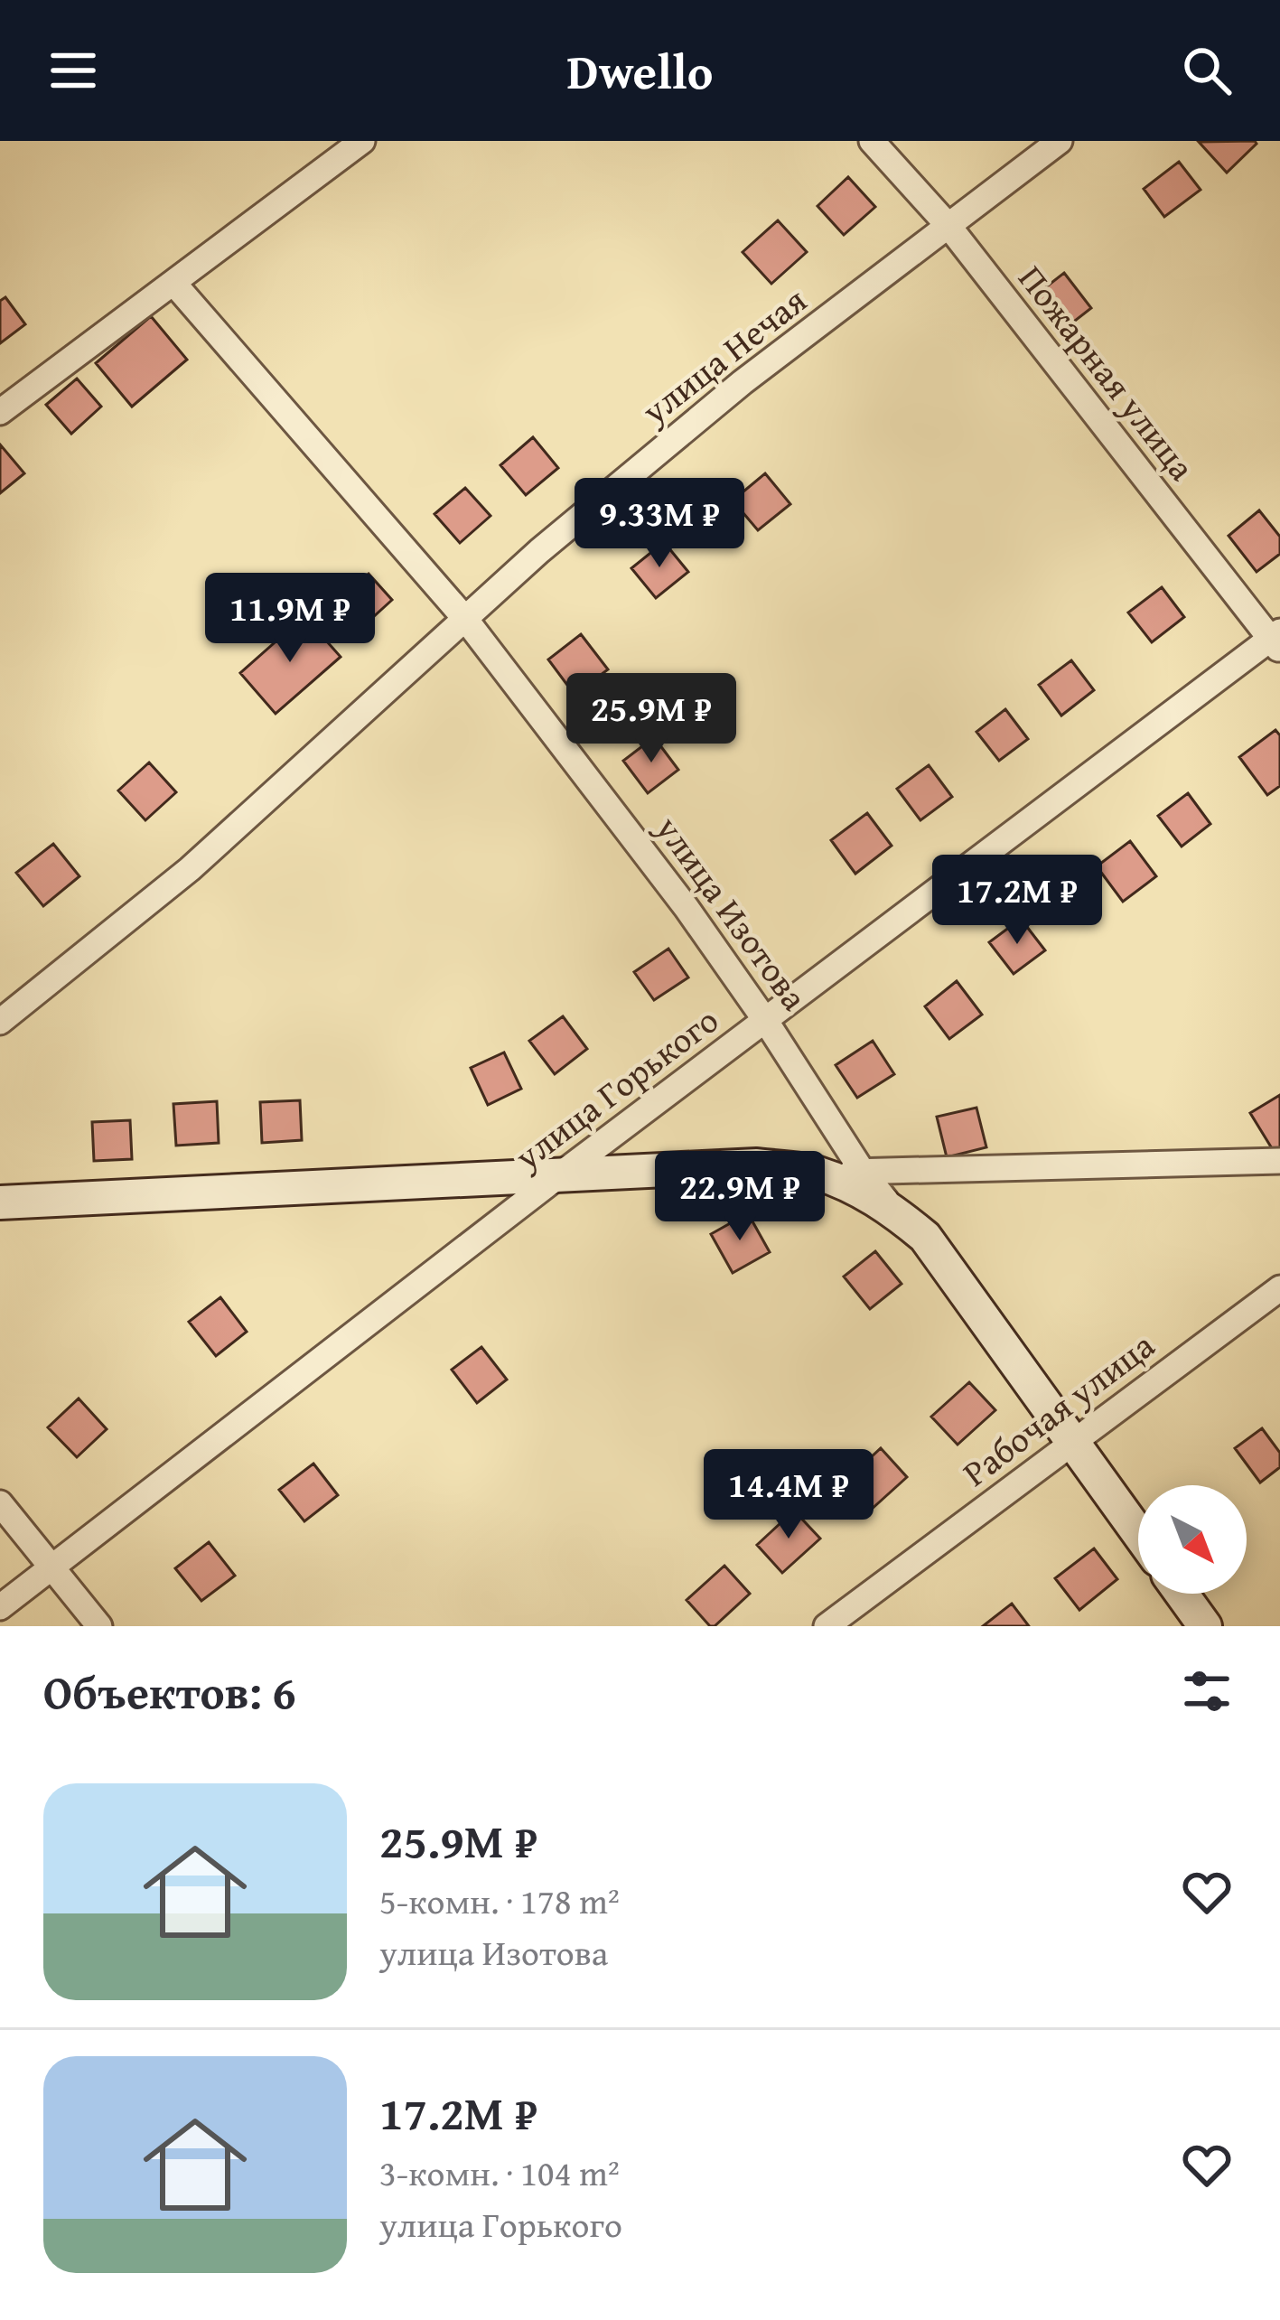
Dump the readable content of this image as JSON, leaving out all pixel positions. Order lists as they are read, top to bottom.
{
  "streets": {
    "main road": ["улица Изотова"],
    "street": [
      "улица Нечая",
      "Пожарная улица",
      "улица Горького",
      "Рабочая улица"
    ]
  },
  "crossings": [
    ["улица Нечая", "Пожарная улица"],
    ["улица Нечая", "улица Изотова"],
    ["Пожарная улица", "улица Горького"],
    ["улица Изотова", "улица Горького"],
    ["улица Изотова", "Рабочая улица"]
  ],
  "north": "bottom right",
  "page": {
    "header": "Dwello",
    "price": [
      "9.33M ₽",
      "11.9M ₽",
      "25.9M ₽",
      "17.2M ₽",
      "22.9M ₽",
      "14.4M ₽"
    ],
    "heading": "Объектов: 6",
    "list": [
      {
        "name": "25.9M ₽",
        "note": "5-комн. · 178 m² · улица Изотова"
      },
      {
        "name": "17.2M ₽",
        "note": "3-комн. · 104 m² · улица Горького"
      }
    ]
  }
}
